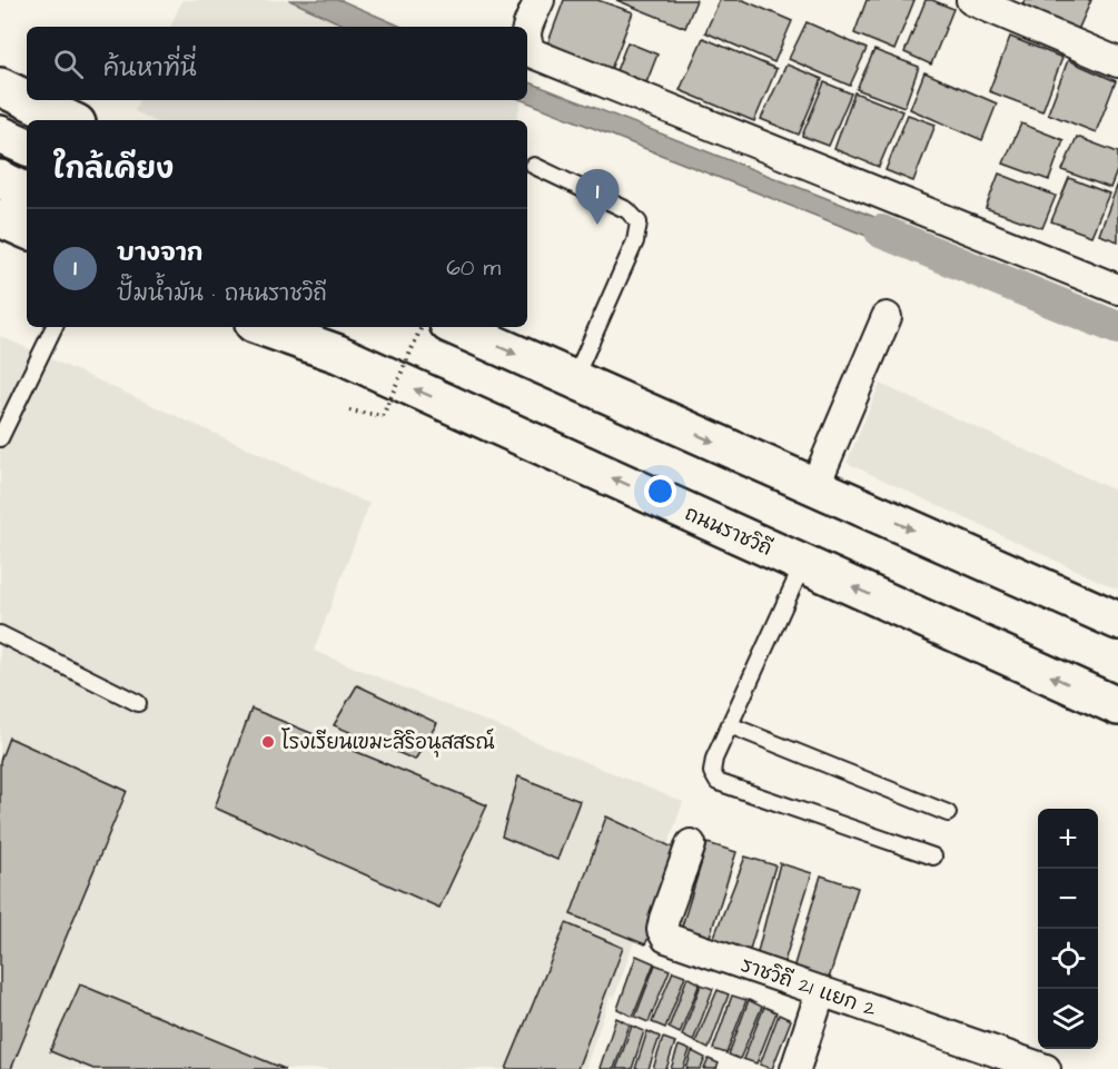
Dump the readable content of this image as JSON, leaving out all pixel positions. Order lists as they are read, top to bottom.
{
  "streets": {
    "main road": ["ถนนราชวิถี"],
    "street": ["ราชวิถี 21 แยก 2"]
  },
  "places": ["โรงเรียนเขมะสิริอนุสสรณ์"],
  "page": {
    "search": "ค้นหาที่นี่",
    "heading": "ใกล้เคียง",
    "pins": "1",
    "list": [
      {
        "mark": "1",
        "name": "บางจาก",
        "note": "ปั๊มน้ำมัน · ถนนราชวิถี",
        "value": "60 m"
      }
    ],
    "map_buttons": ["+", "−"]
  }
}
